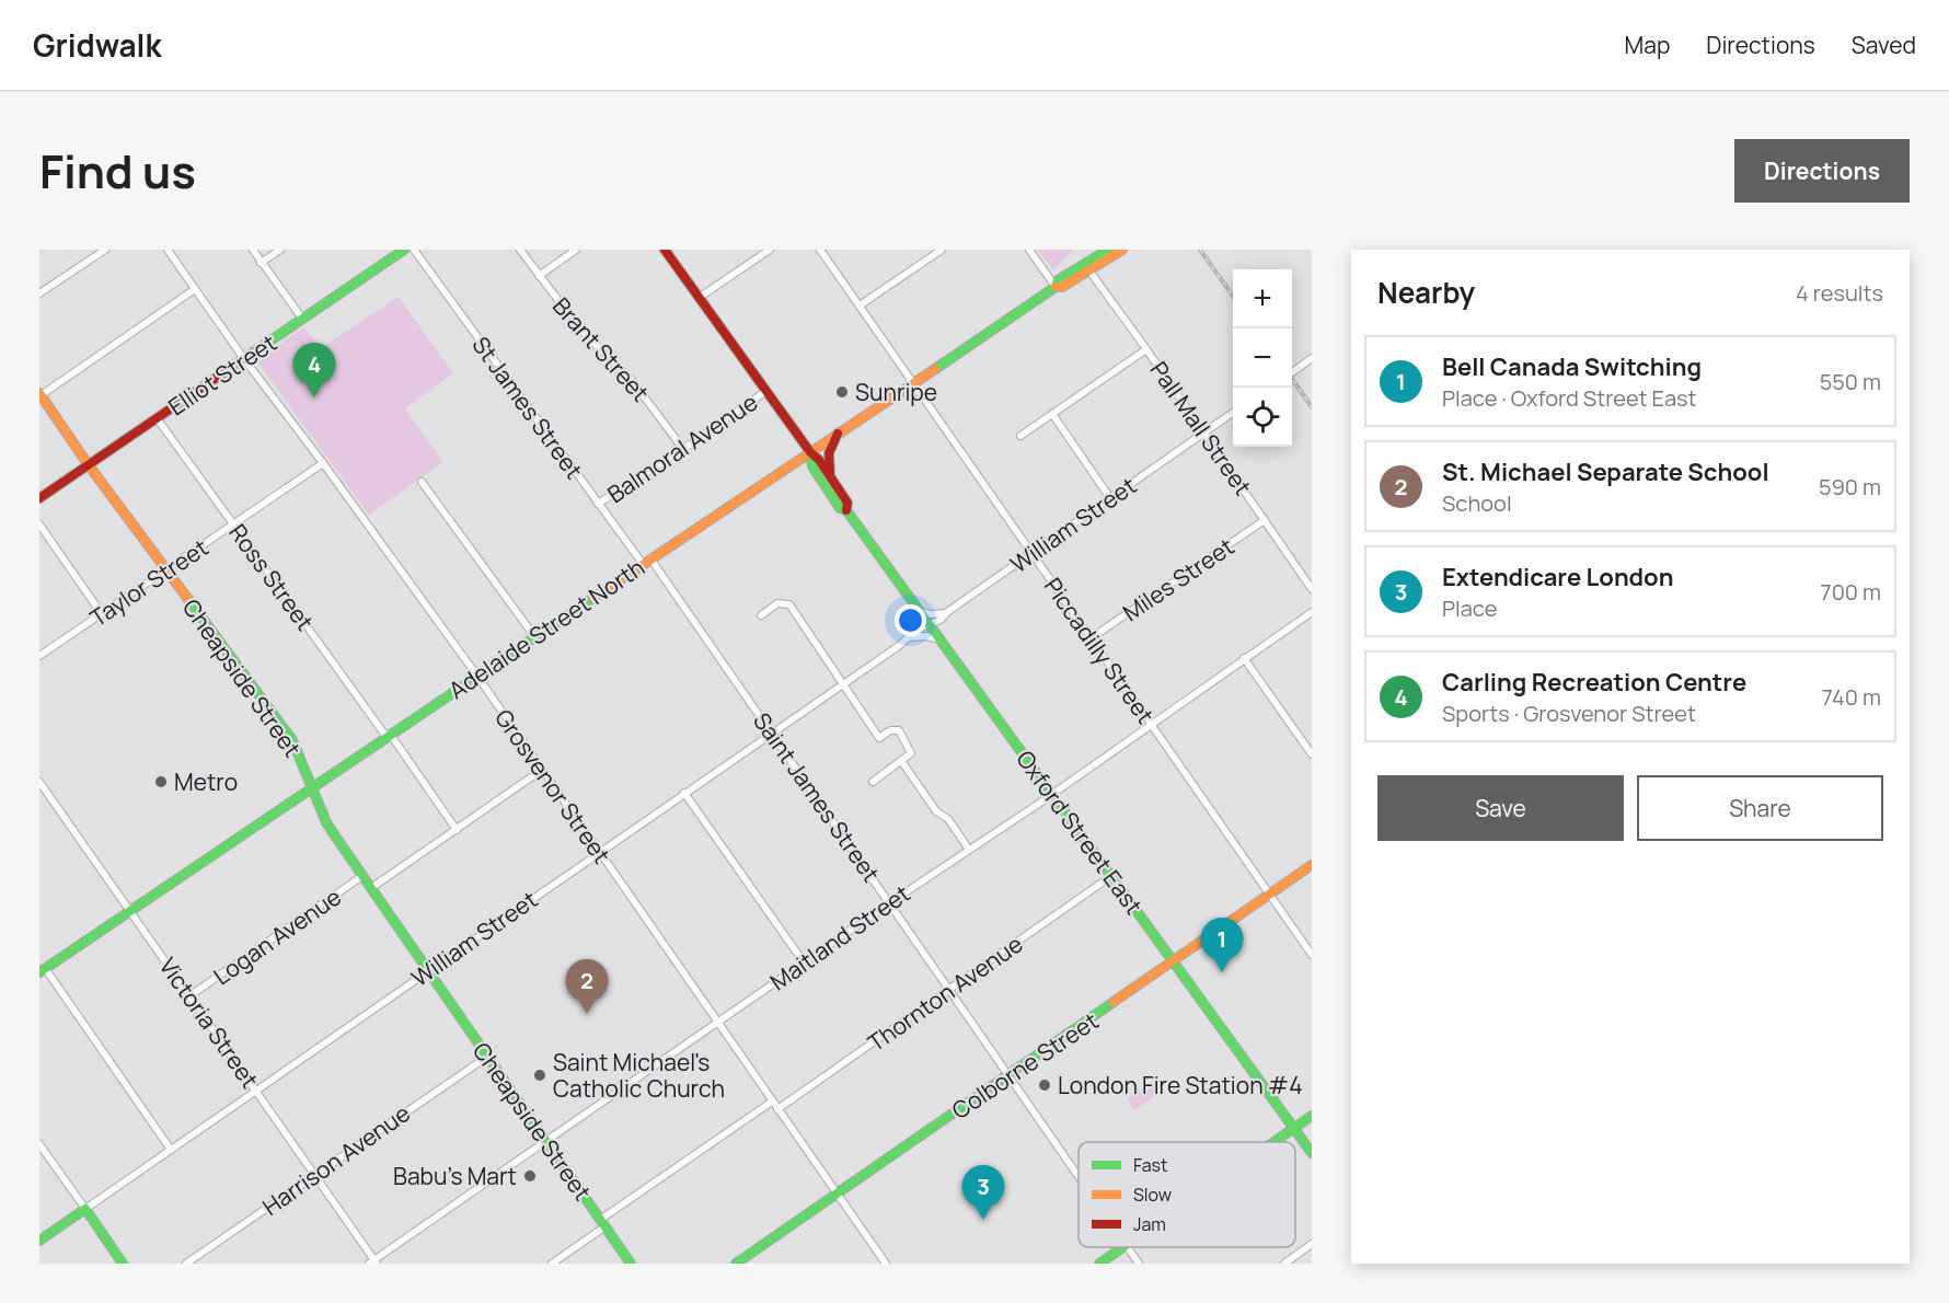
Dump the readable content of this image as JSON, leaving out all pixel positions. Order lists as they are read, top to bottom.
{
  "streets": {
    "main road": [
      "Elliot Street",
      "William Street",
      "Adelaide Street North",
      "Cheapside Street",
      "Oxford Street East",
      "Colborne Street"
    ],
    "street": [
      "Brant Street",
      "St James Street",
      "Pall Mall Street",
      "Balmoral Avenue",
      "Ross Street",
      "Miles Street",
      "Taylor Street",
      "Piccadilly Street",
      "Grosvenor Street",
      "Saint James Street",
      "Logan Avenue",
      "Maitland Street",
      "Thornton Avenue",
      "Victoria Street",
      "Harrison Avenue"
    ]
  },
  "crossings": [
    ["Brant Street", "Balmoral Avenue"],
    ["Elliot Street", "Ross Street"],
    ["Elliot Street", "Cheapside Street"],
    ["Elliot Street", "Grosvenor Street"],
    ["St James Street", "Balmoral Avenue"],
    ["St James Street", "Adelaide Street North"],
    ["St James Street", "Saint James Street"],
    ["Pall Mall Street", "William Street"],
    ["Pall Mall Street", "Miles Street"],
    ["Pall Mall Street", "Adelaide Street North"],
    ["Balmoral Avenue", "Oxford Street East"],
    ["William Street", "Piccadilly Street"],
    ["William Street", "Cheapside Street"],
    ["William Street", "Grosvenor Street"],
    ["William Street", "Saint James Street"],
    ["William Street", "Oxford Street East"],
    ["William Street", "Victoria Street"],
    ["Ross Street", "Taylor Street"],
    ["Ross Street", "Adelaide Street North"],
    ["Ross Street", "Logan Avenue"],
    ["Miles Street", "Piccadilly Street"],
    ["Taylor Street", "Cheapside Street"],
    ["Taylor Street", "Grosvenor Street"],
    ["Adelaide Street North", "Piccadilly Street"],
    ["Adelaide Street North", "Cheapside Street"],
    ["Adelaide Street North", "Grosvenor Street"],
    ["Adelaide Street North", "Saint James Street"],
    ["Adelaide Street North", "Oxford Street East"],
    ["Adelaide Street North", "Victoria Street"],
    ["Piccadilly Street", "Maitland Street"],
    ["Piccadilly Street", "Colborne Street"],
    ["Cheapside Street", "Logan Avenue"],
    ["Cheapside Street", "Maitland Street"],
    ["Cheapside Street", "Harrison Avenue"],
    ["Grosvenor Street", "Logan Avenue"],
    ["Grosvenor Street", "Maitland Street"],
    ["Grosvenor Street", "Thornton Avenue"],
    ["Grosvenor Street", "Colborne Street"],
    ["Saint James Street", "Maitland Street"],
    ["Saint James Street", "Thornton Avenue"],
    ["Saint James Street", "Colborne Street"],
    ["Oxford Street East", "Maitland Street"],
    ["Oxford Street East", "Thornton Avenue"],
    ["Oxford Street East", "Colborne Street"],
    ["Logan Avenue", "Victoria Street"],
    ["Maitland Street", "Victoria Street"],
    ["Victoria Street", "Harrison Avenue"]
  ],
  "places": [
    "Sunripe",
    "Metro",
    "Saint Michael's Catholic Church",
    "London Fire Station #4",
    "Babu's Mart"
  ],
  "legend": ["Fast", "Slow", "Jam"],
  "page": {
    "header": "Gridwalk",
    "nav": ["Map", "Directions", "Saved"],
    "title": "Find us",
    "buttons": [
      "Directions",
      ["Save", "Share"]
    ],
    "heading": ["Nearby", "4 results"],
    "map_buttons": ["+", "−"],
    "list": [
      {
        "mark": "1",
        "name": "Bell Canada Switching",
        "note": "Place · Oxford Street East",
        "value": "550 m"
      },
      {
        "mark": "2",
        "name": "St. Michael Separate School",
        "note": "School",
        "value": "590 m"
      },
      {
        "mark": "3",
        "name": "Extendicare London",
        "note": "Place",
        "value": "700 m"
      },
      {
        "mark": "4",
        "name": "Carling Recreation Centre",
        "note": "Sports · Grosvenor Street",
        "value": "740 m"
      }
    ],
    "pins": [
      "4",
      "1",
      "2",
      "3"
    ]
  }
}
